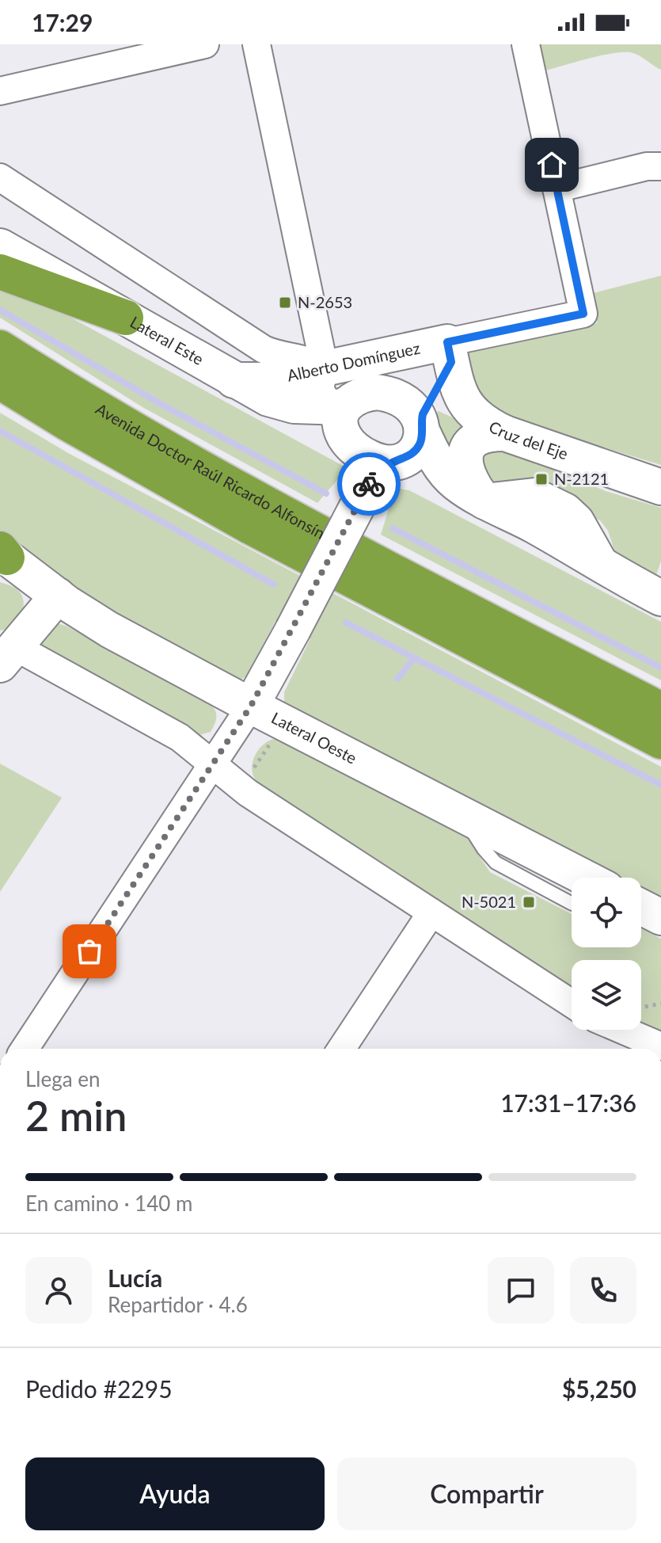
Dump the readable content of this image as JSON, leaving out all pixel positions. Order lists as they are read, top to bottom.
{
  "streets": {
    "highway": ["Avenida Doctor Raúl Ricardo Alfonsín"],
    "main road": [
      "Lateral Este",
      "Alberto Domínguez",
      "Cruz del Eje",
      "Lateral Oeste"
    ]
  },
  "crossings": [
    ["Lateral Este", "Alberto Domínguez"],
    ["Alberto Domínguez", "Cruz del Eje"]
  ],
  "places": {
    "transit": ["N-2653", "N-2121", "N-5021"]
  },
  "page": {
    "status": "17:29",
    "heading": ["2 min", "Llega en", "17:31–17:36"],
    "panel": [
      "Lucía",
      "Repartidor · 4.6",
      "Pedido #2295",
      "$5,250"
    ],
    "bar": "En camino · 140 m",
    "buttons": ["Ayuda", "Compartir"]
  }
}
